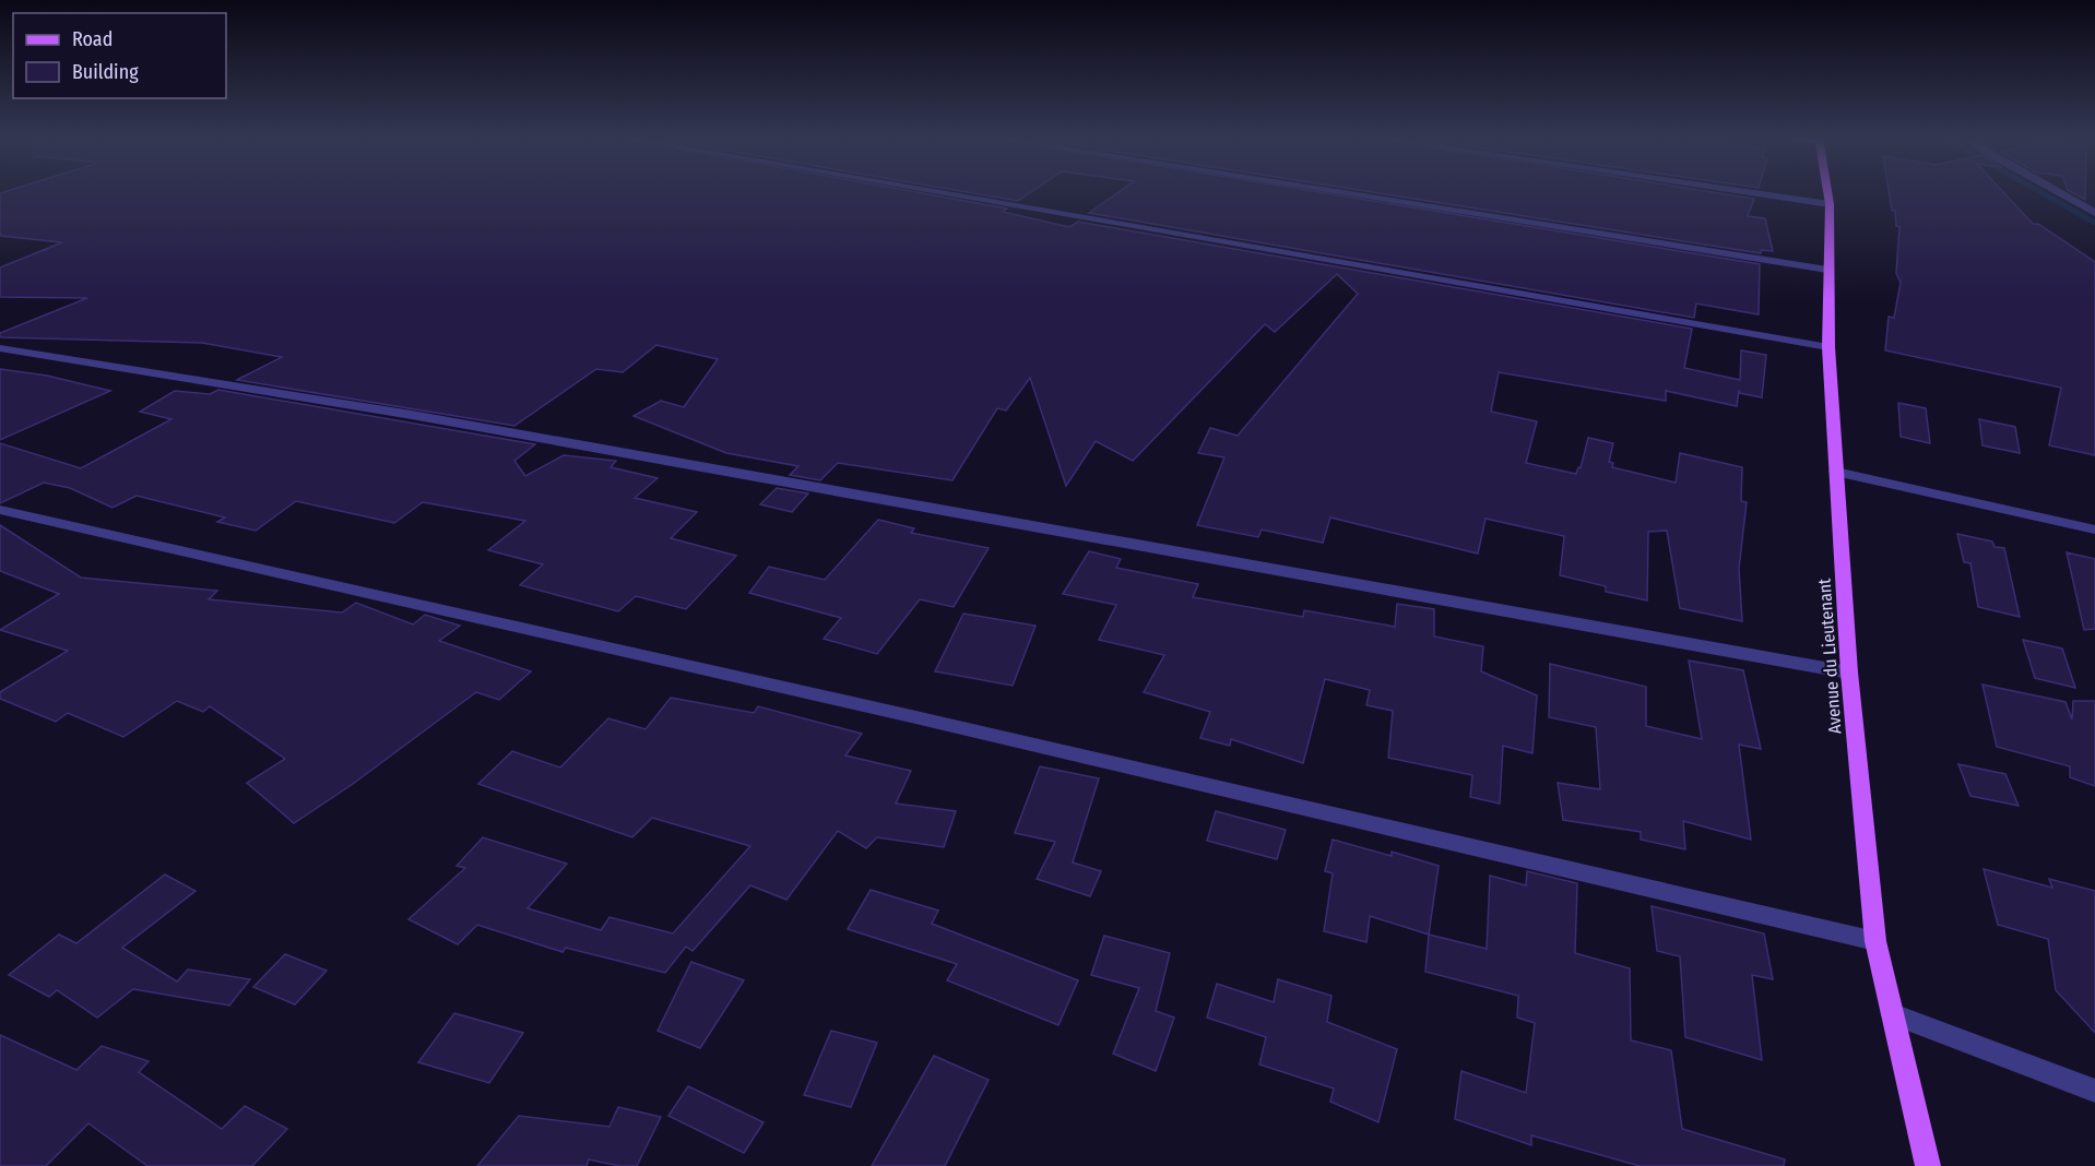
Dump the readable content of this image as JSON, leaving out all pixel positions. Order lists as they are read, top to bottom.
{
  "streets": {
    "main road": ["Avenue du Lieutenant"]
  },
  "legend": ["Road", "Building"]
}
